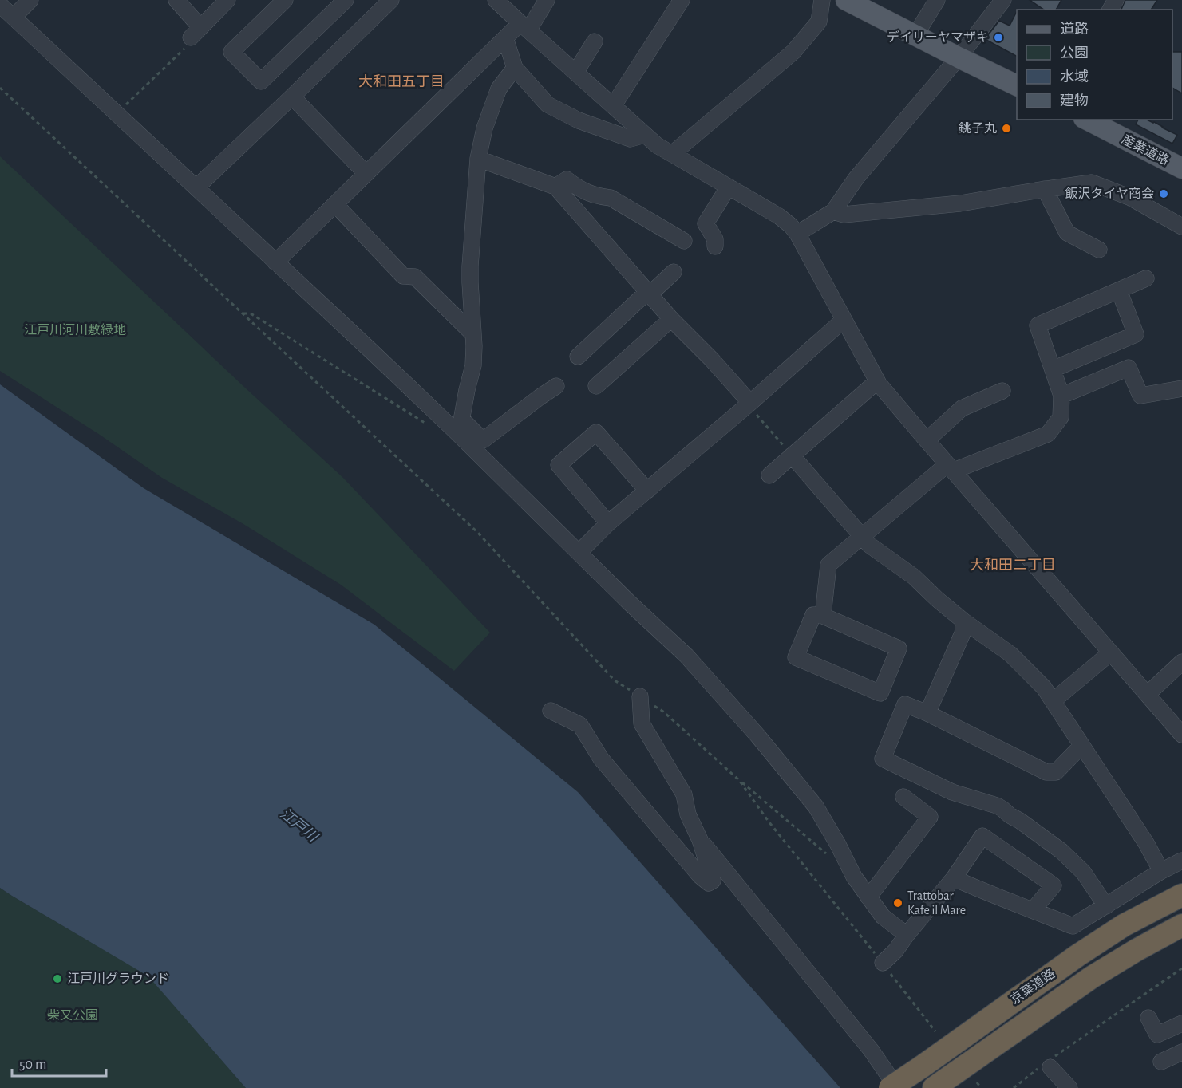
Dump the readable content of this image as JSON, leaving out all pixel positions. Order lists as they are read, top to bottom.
{
  "streets": {
    "highway": ["京葉道路"],
    "main road": ["産業道路"]
  },
  "districts": ["大和田五丁目", "大和田二丁目"],
  "water": ["江戸川"],
  "parks": ["江戸川河川敷緑地", "柴又公園"],
  "places": [
    "デイリーヤマザキ",
    "銚子丸",
    "飯沢タイヤ商会",
    "Trattobar Kafe il Mare",
    "江戸川グラウンド"
  ],
  "legend": [
    "道路",
    "公園",
    "水域",
    "建物"
  ],
  "scale_bar": "50 m"
}
